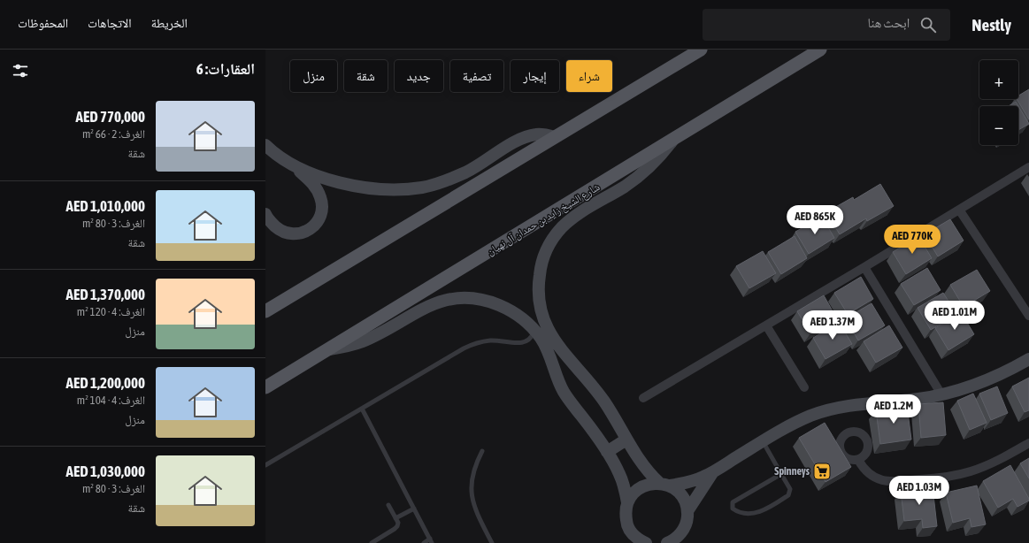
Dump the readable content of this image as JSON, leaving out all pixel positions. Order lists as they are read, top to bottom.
{
  "streets": {
    "main road": ["شارع الشيخ زايد بن حمدان آل نهيان"]
  },
  "places": {
    "supermarket": ["Spinneys"]
  },
  "page": {
    "header": "Nestly",
    "search": "ابحث هنا",
    "nav": ["الخريطة", "الاتجاهات", "المحفوظات"],
    "heading": "العقارات: 6",
    "map_buttons": ["+", "−"],
    "chip": [
      "شراء",
      "إيجار",
      "تصفية",
      "جديد",
      "شقة",
      "منزل"
    ],
    "list": [
      {
        "name": "AED 770,000",
        "note": "الغرف: 2 · 66 m² · شقة"
      },
      {
        "name": "AED 1,010,000",
        "note": "الغرف: 3 · 80 m² · شقة"
      },
      {
        "name": "AED 1,370,000",
        "note": "الغرف: 4 · 120 m² · منزل"
      },
      {
        "name": "AED 1,200,000",
        "note": "الغرف: 4 · 104 m² · منزل"
      },
      {
        "name": "AED 1,030,000",
        "note": "الغرف: 3 · 80 m² · شقة"
      }
    ],
    "price": [
      "AED 865K",
      "AED 770K",
      "AED 1.01M",
      "AED 1.37M",
      "AED 1.2M",
      "AED 1.03M"
    ]
  }
}
